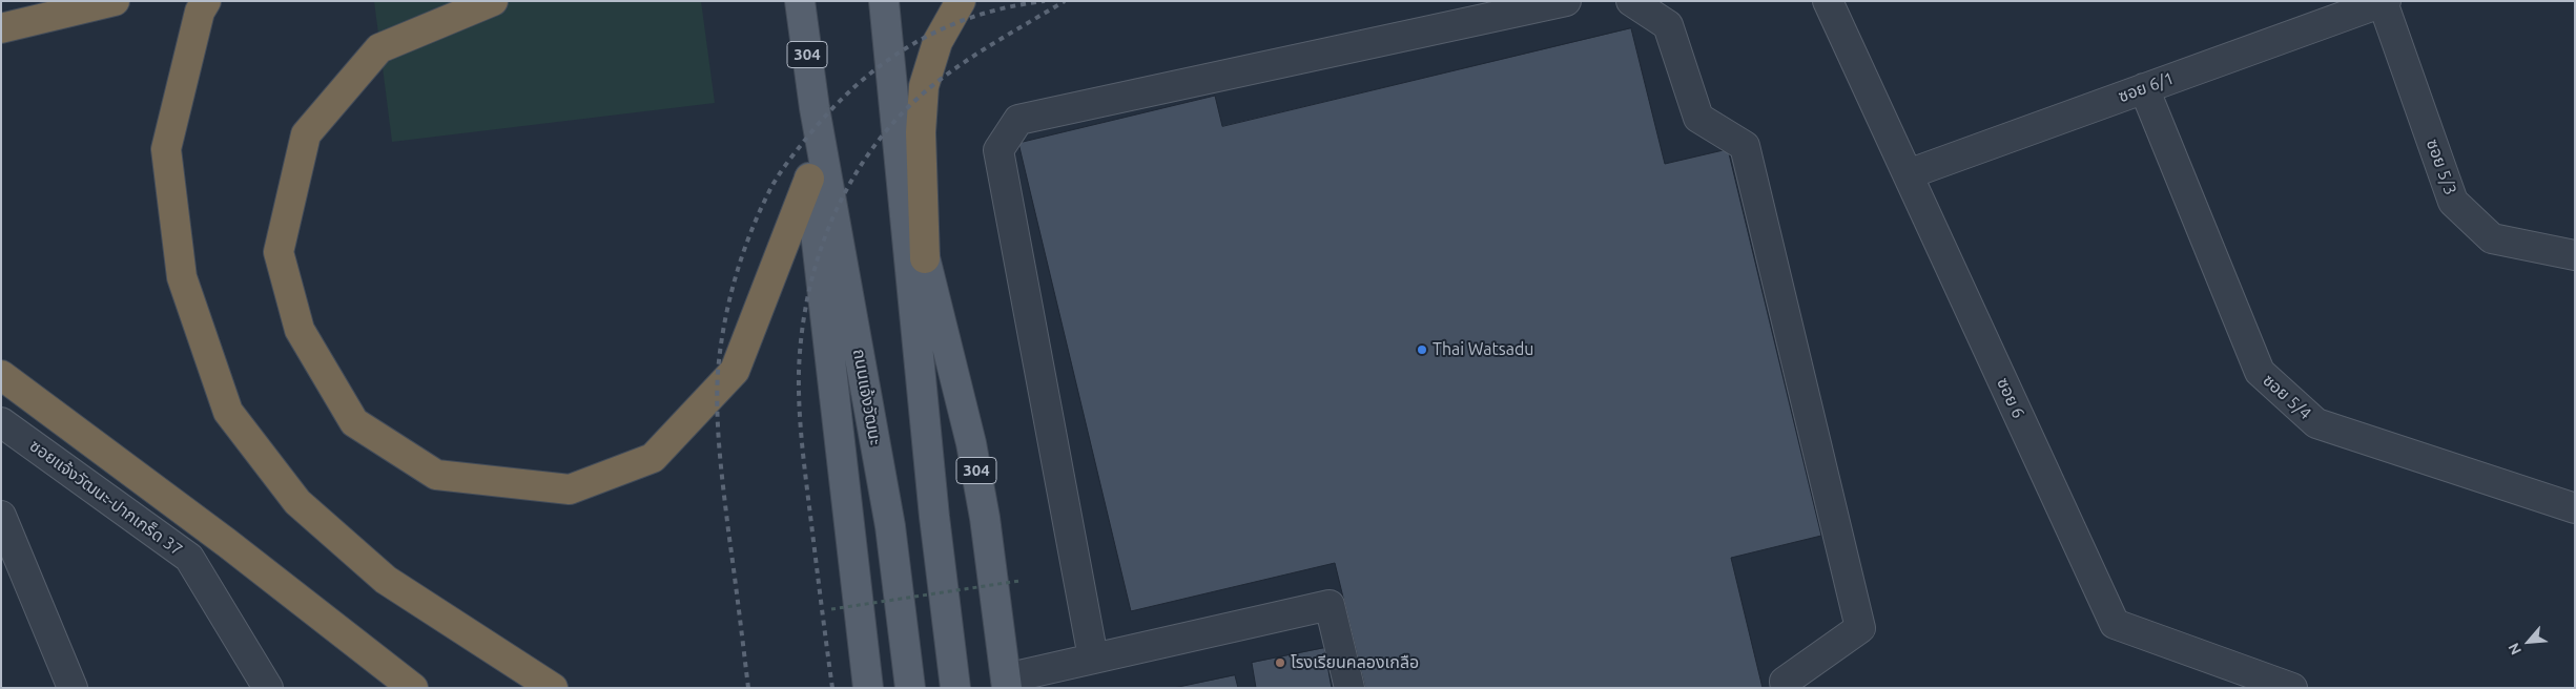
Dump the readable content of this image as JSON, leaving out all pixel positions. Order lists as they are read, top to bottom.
{
  "streets": {
    "main road": ["304", "ถนนแจ้งวัฒนะ"],
    "street": [
      "ซอย 6/1",
      "ซอย 5/3",
      "ซอย 5/4",
      "ซอย 6",
      "ซอยแจ้งวัฒนะ-ปากเกร็ด 37"
    ]
  },
  "crossings": [
    ["ซอย 6/1", "ซอย 5/3"],
    ["ซอย 6/1", "ซอย 5/4"],
    ["ซอย 6/1", "ซอย 6"]
  ],
  "places": ["Thai Watsadu", "โรงเรียนคลองเกลือ"],
  "north": "bottom left"
}
